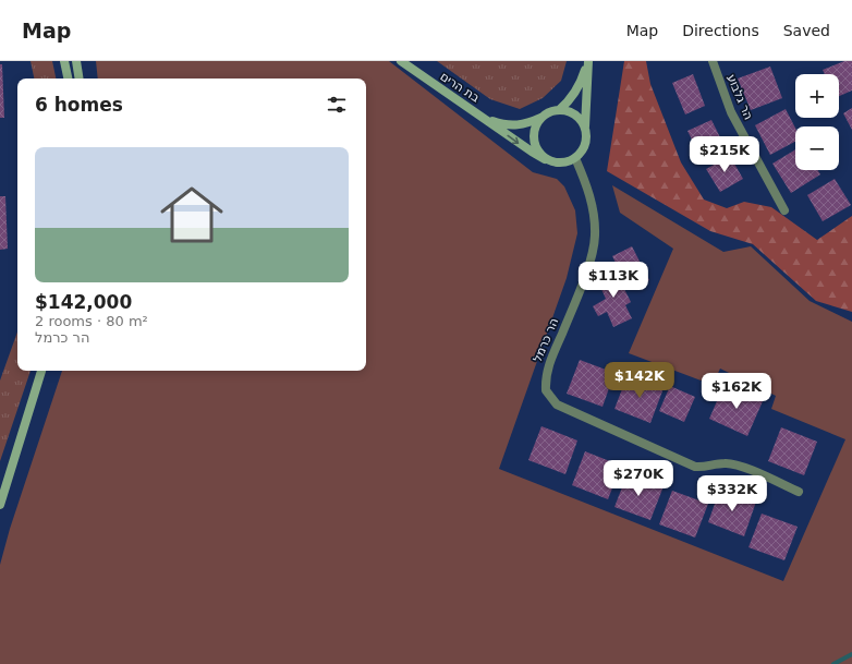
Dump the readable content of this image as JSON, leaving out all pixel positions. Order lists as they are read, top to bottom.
{
  "streets": {
    "street": ["בת הרים", "הר גלבוע", "הר כרמל"]
  },
  "crossings": [
    ["בת הרים", "הר כרמל"]
  ],
  "page": {
    "header": "Map",
    "nav": ["Map", "Directions", "Saved"],
    "map_buttons": ["+", "−"],
    "heading": "6 homes",
    "list": [
      {
        "name": "$142,000",
        "note": "2 rooms · 80 m² · הר כרמל"
      }
    ],
    "price": [
      "$215K",
      "$113K",
      "$142K",
      "$162K",
      "$270K",
      "$332K"
    ]
  }
}
